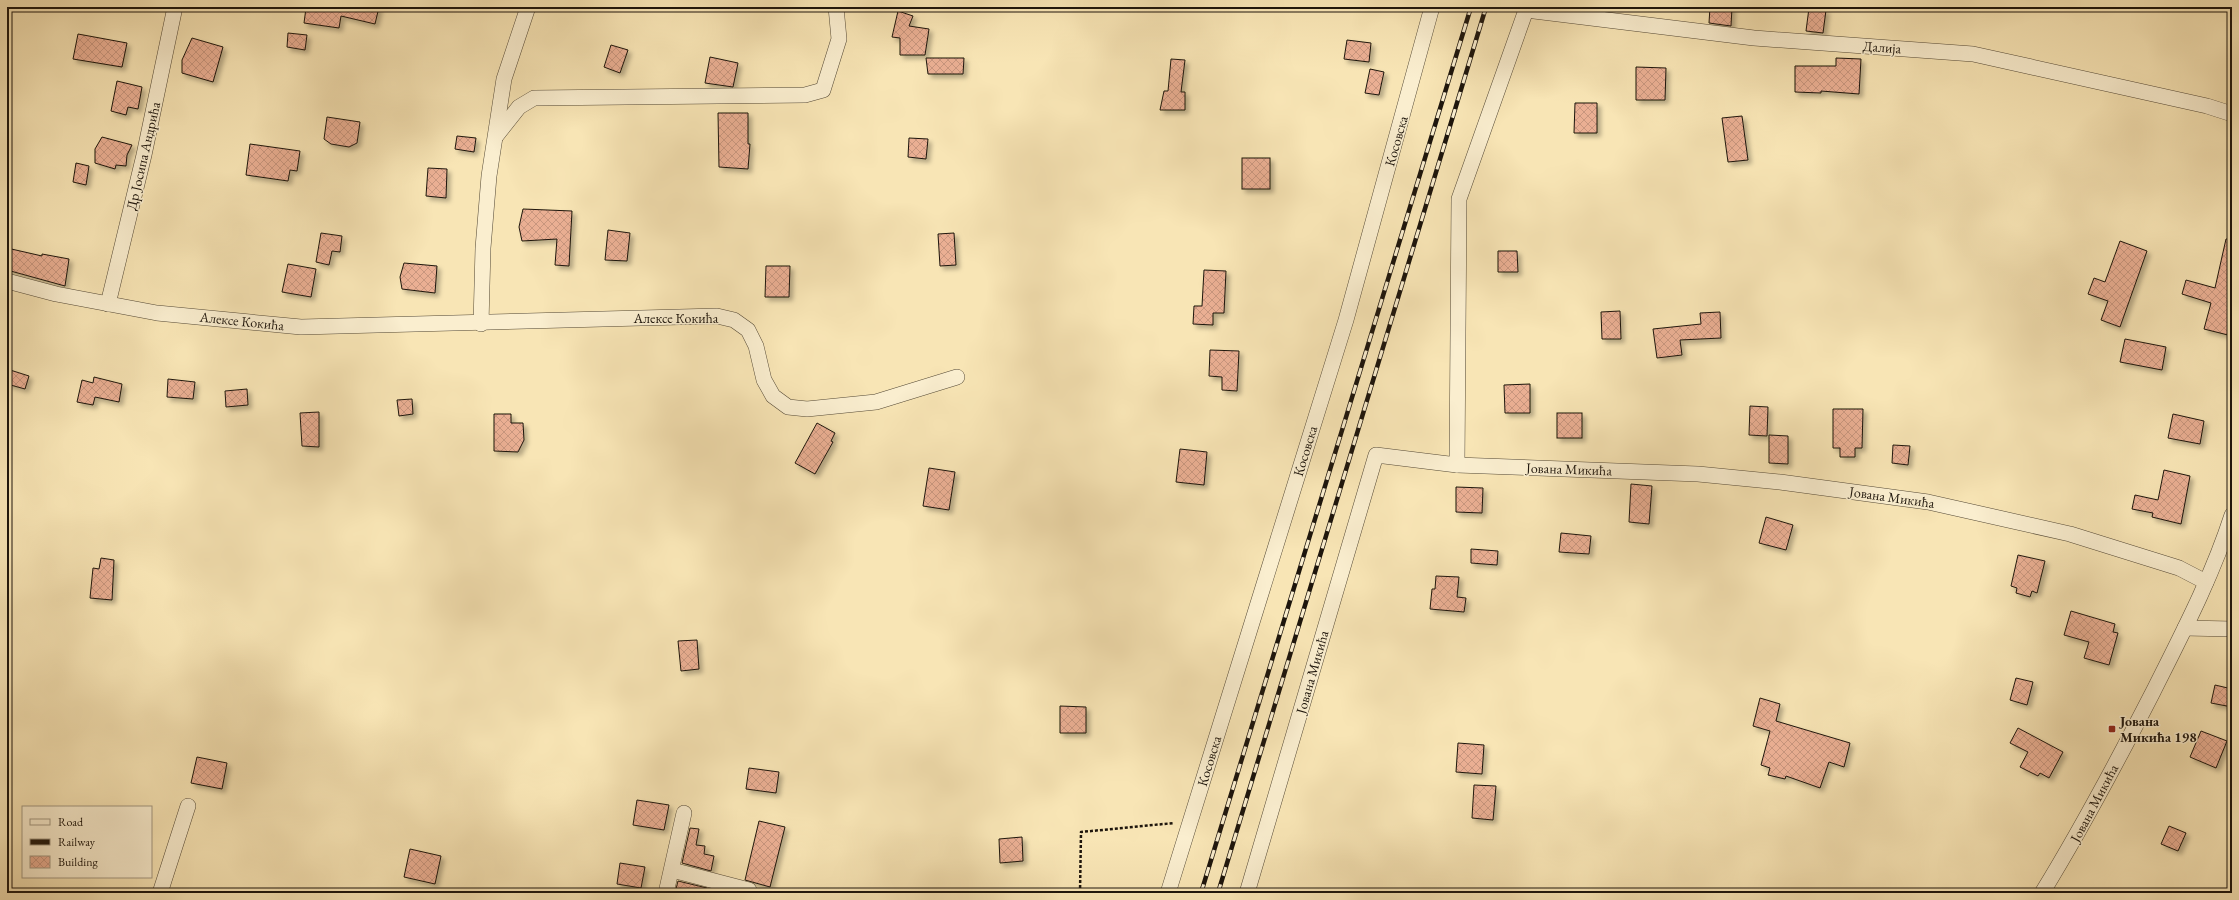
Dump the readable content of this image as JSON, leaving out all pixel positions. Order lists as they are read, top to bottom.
{
  "streets": {
    "street": [
      "Далија",
      "Косовска",
      "Др Јосипа Андрића",
      "Алексе Кокића",
      "Јована Микића"
    ]
  },
  "crossings": [
    ["Далија", "Јована Микића"],
    ["Др Јосипа Андрића", "Алексе Кокића"]
  ],
  "places": {
    "transit": ["Јована Микића 198"]
  },
  "legend": ["Road", "Railway", "Building"]
}
